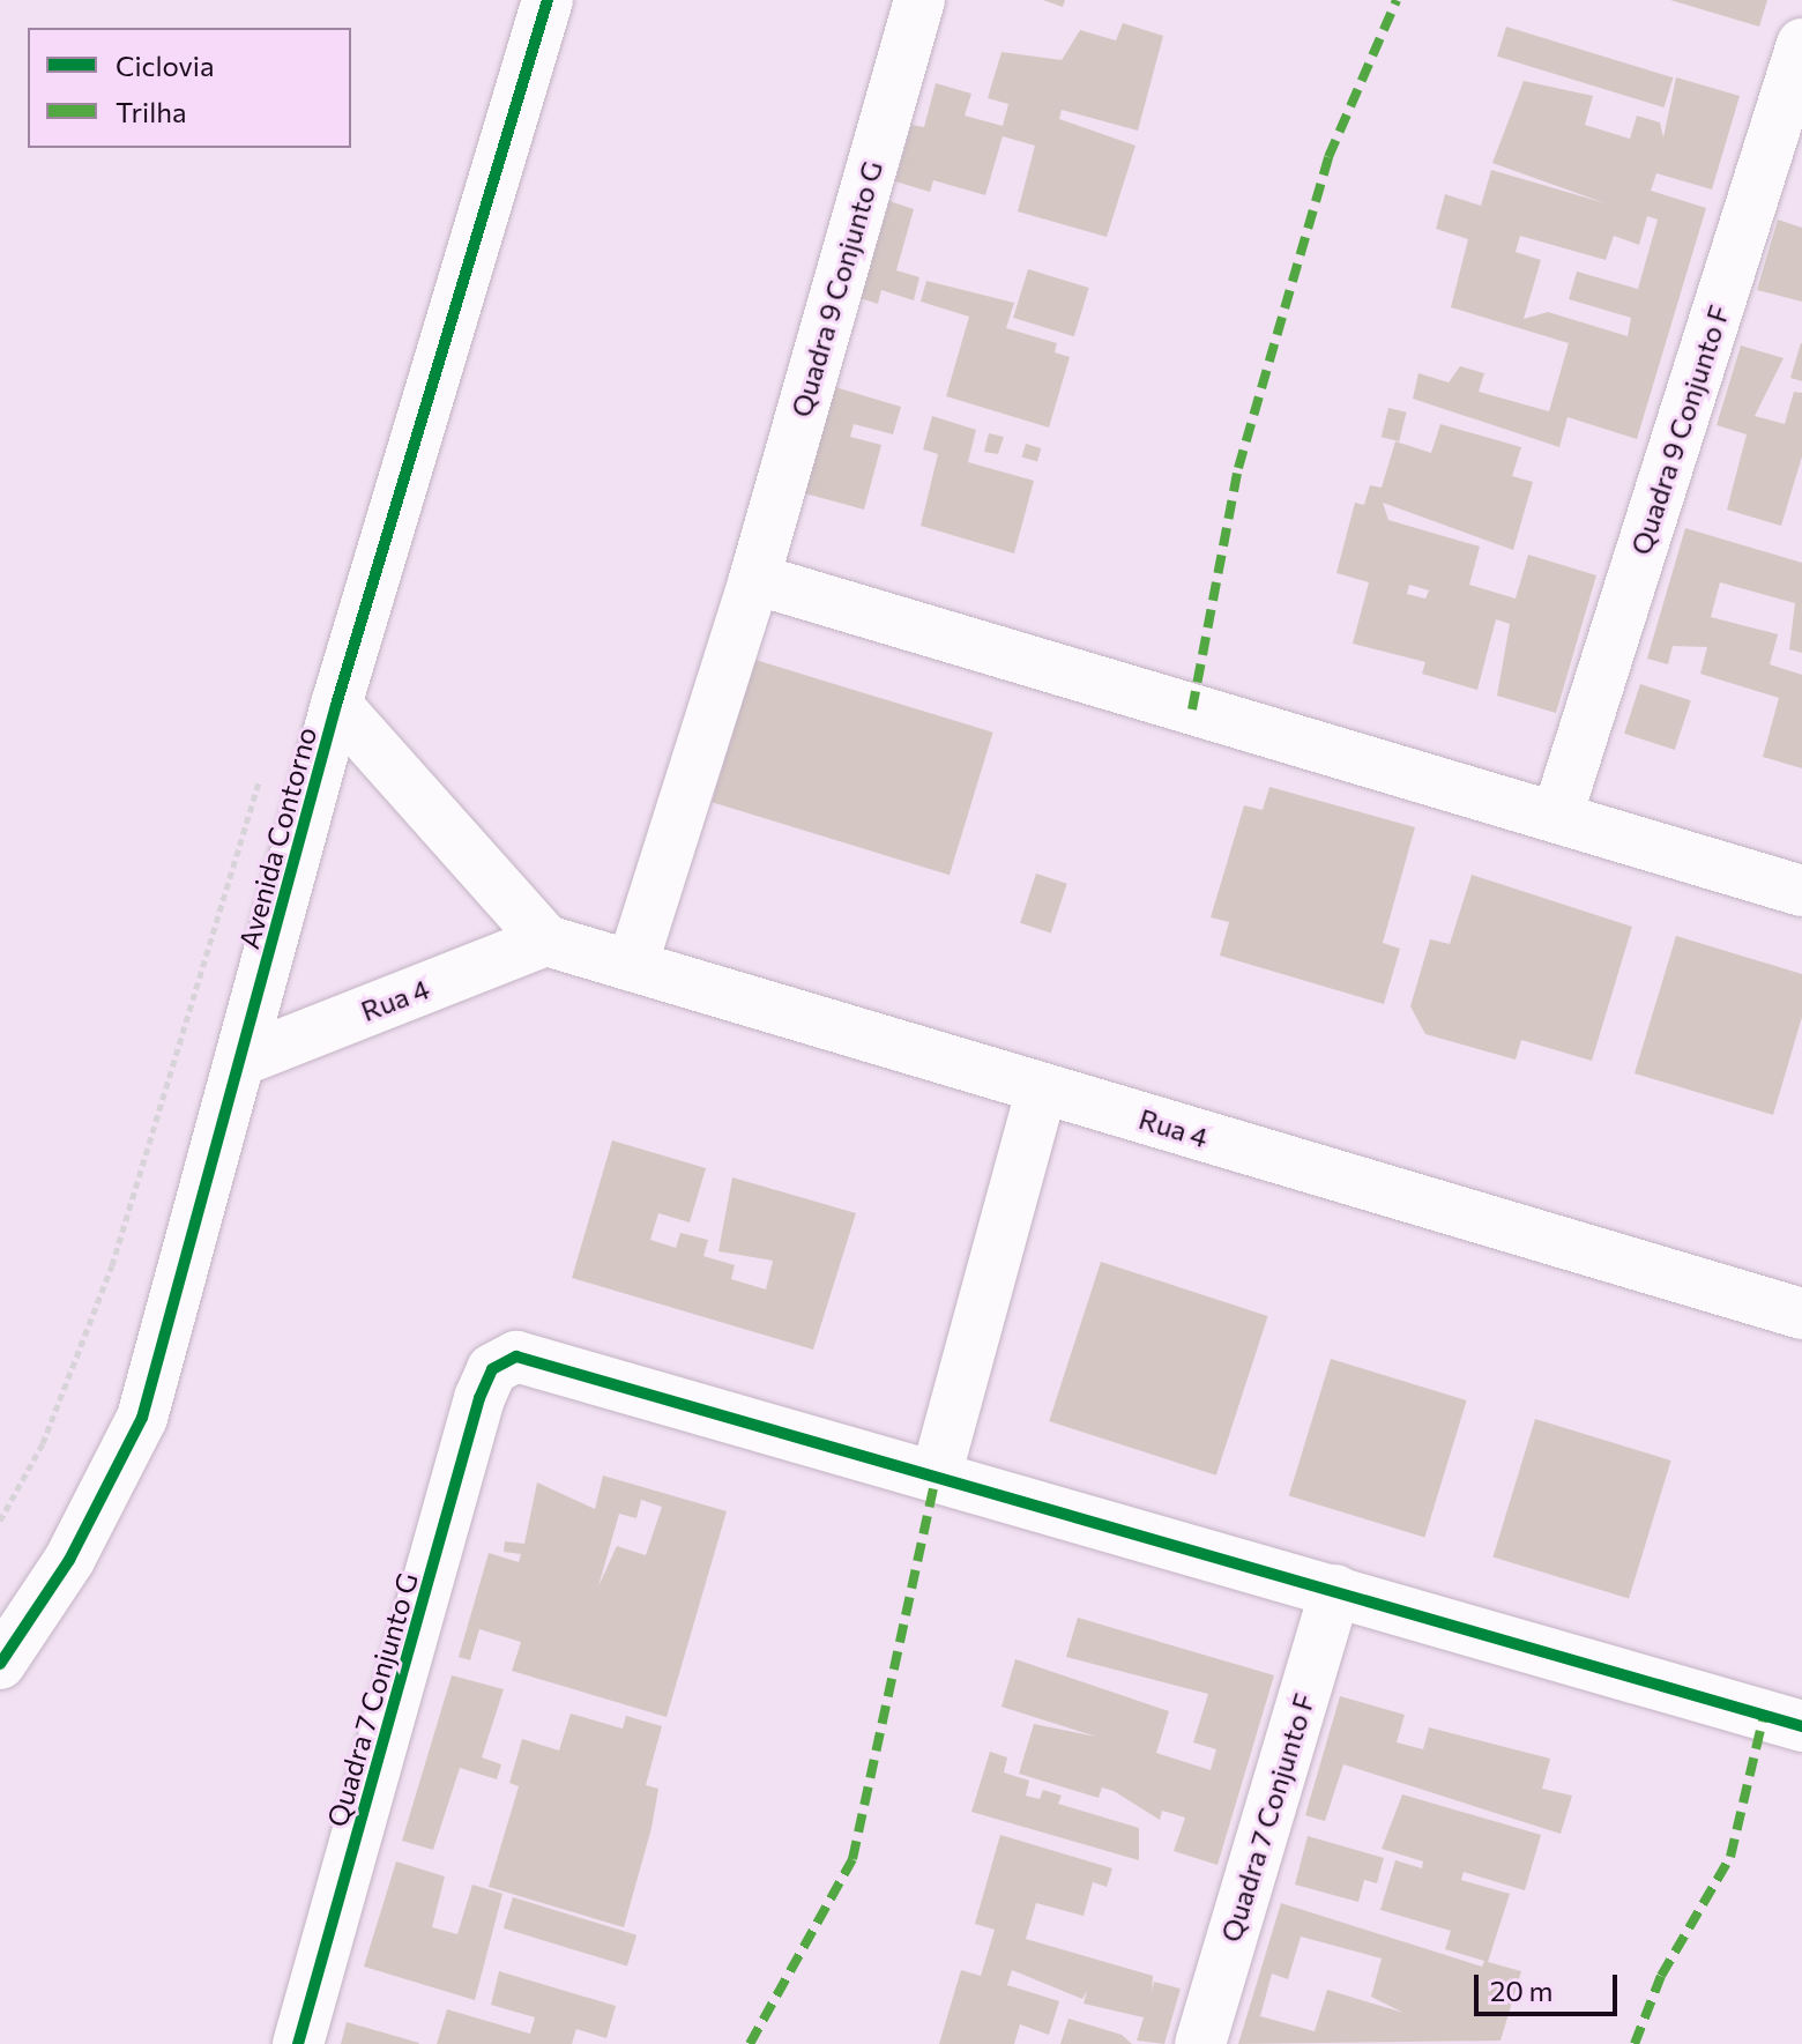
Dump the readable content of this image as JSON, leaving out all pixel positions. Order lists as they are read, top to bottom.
{
  "streets": {
    "street": [
      "Quadra 9 Conjunto G",
      "Quadra 9 Conjunto F",
      "Avenida Contorno",
      "Rua 4",
      "Quadra 7 Conjunto G",
      "Quadra 7 Conjunto F"
    ]
  },
  "crossings": [
    ["Quadra 9 Conjunto G", "Rua 4"],
    ["Avenida Contorno", "Rua 4"]
  ],
  "legend": ["Ciclovia", "Trilha"],
  "scale_bar": "20 m"
}
